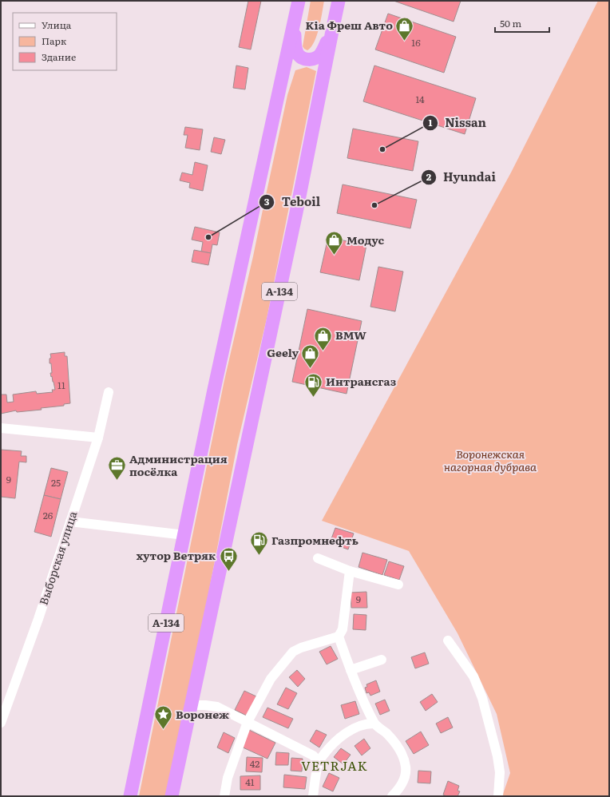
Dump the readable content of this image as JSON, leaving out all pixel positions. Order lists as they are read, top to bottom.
{
  "streets": {
    "highway": ["А-134"],
    "street": ["Выборская улица"]
  },
  "districts": ["VETRJAK"],
  "parks": ["Воронежская нагорная дубрава"],
  "places": {
    "shop": [
      "Kia Фреш Авто",
      "Модус",
      "BMW",
      "Geely"
    ],
    "other": ["Nissan", "Hyundai", "Teboil"],
    "fuel station": ["Интрансгаз", "Газпромнефть"],
    "office": ["Администрация посёлка"],
    "bus stop": ["хутор Ветряк"],
    "place": ["Воронеж"]
  },
  "house_numbers": [
    "16",
    "14",
    "11",
    "9",
    "25",
    "26",
    "9",
    "42",
    "41"
  ],
  "legend": ["Улица", "Парк", "Здание"],
  "scale_bar": "50 m"
}
